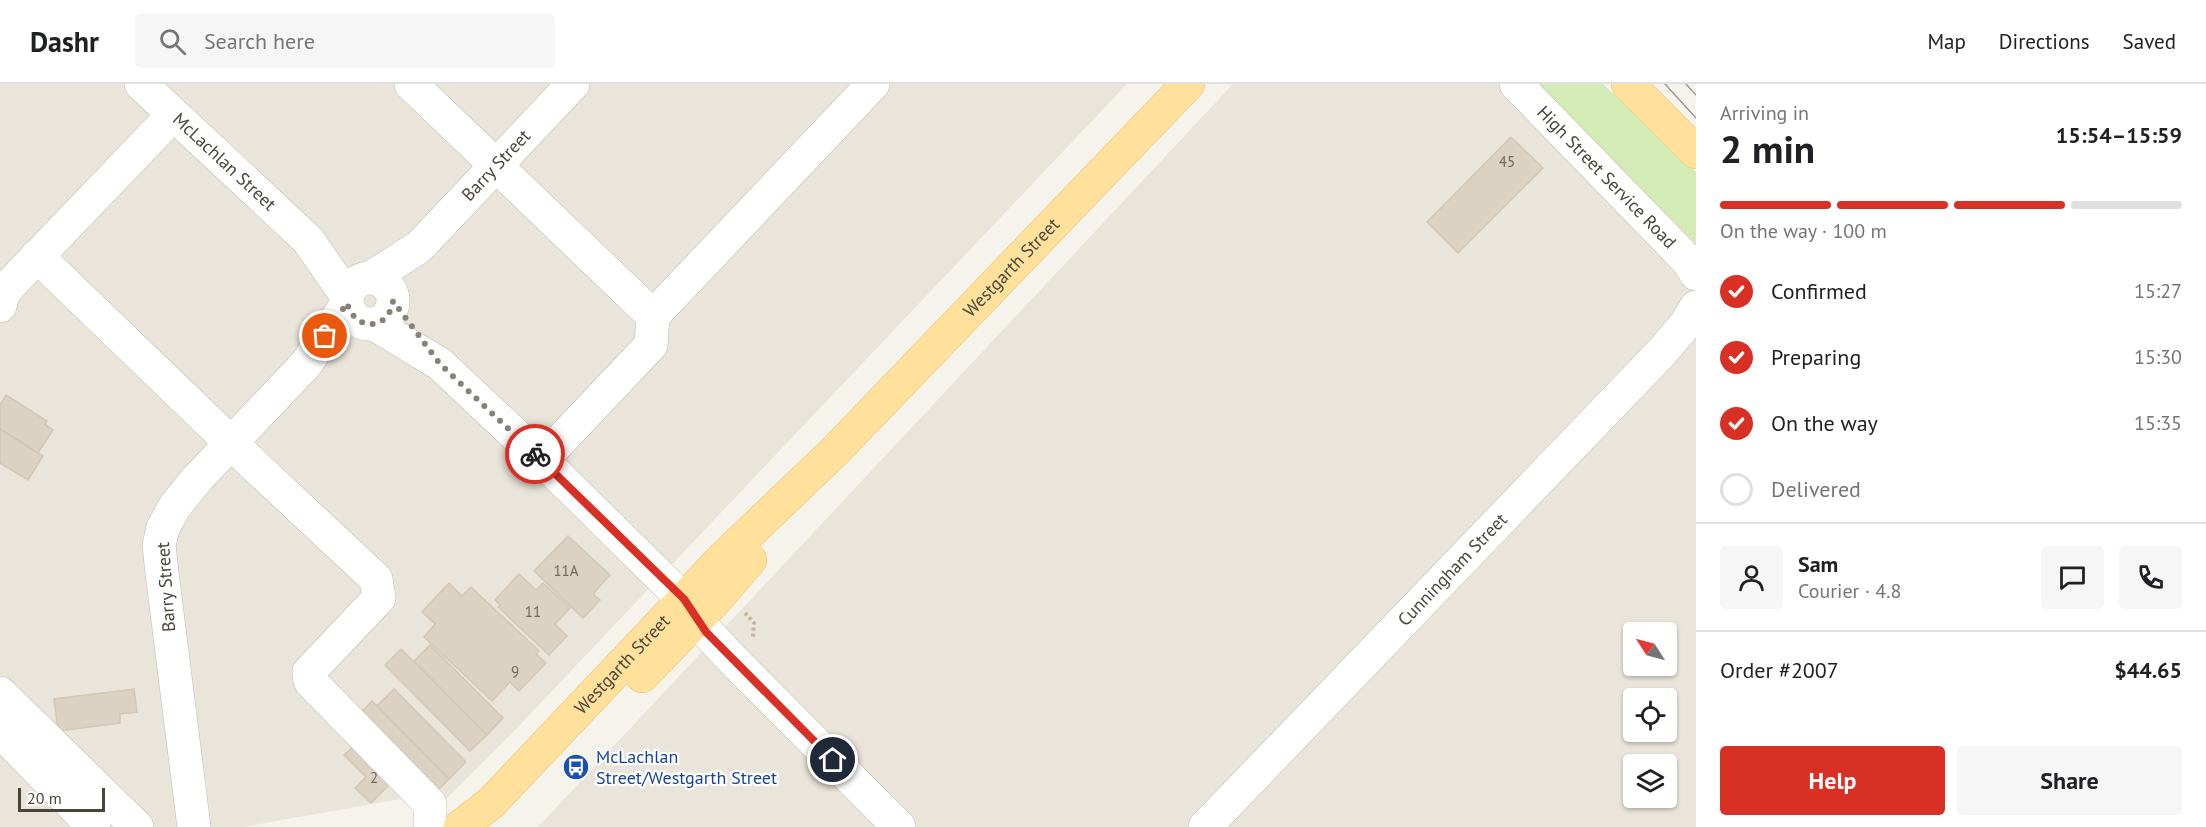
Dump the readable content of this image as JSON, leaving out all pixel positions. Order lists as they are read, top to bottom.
{
  "streets": {
    "main road": ["Westgarth Street"],
    "street": [
      "McLachlan Street",
      "Barry Street",
      "High Street Service Road",
      "Cunningham Street"
    ]
  },
  "crossings": [
    ["McLachlan Street", "Barry Street"],
    ["McLachlan Street", "Westgarth Street"]
  ],
  "places": {
    "bus stop": ["McLachlan Street/Westgarth Street"]
  },
  "house_numbers": [
    "45",
    "11A",
    "11",
    "9",
    "2"
  ],
  "scale_bar": "20 m",
  "north": "top left",
  "page": {
    "header": "Dashr",
    "search": "Search here",
    "nav": ["Map", "Directions", "Saved"],
    "heading": ["2 min", "Arriving in", "15:54–15:59"],
    "panel": [
      "Sam",
      "Courier · 4.8",
      "Order #2007",
      "$44.65"
    ],
    "bar": "On the way · 100 m",
    "list": [
      ["Confirmed", "15:27"],
      ["Preparing", "15:30"],
      ["On the way", "15:35"],
      "Delivered"
    ],
    "buttons": ["Help", "Share"],
    "scale": "20 m"
  }
}
